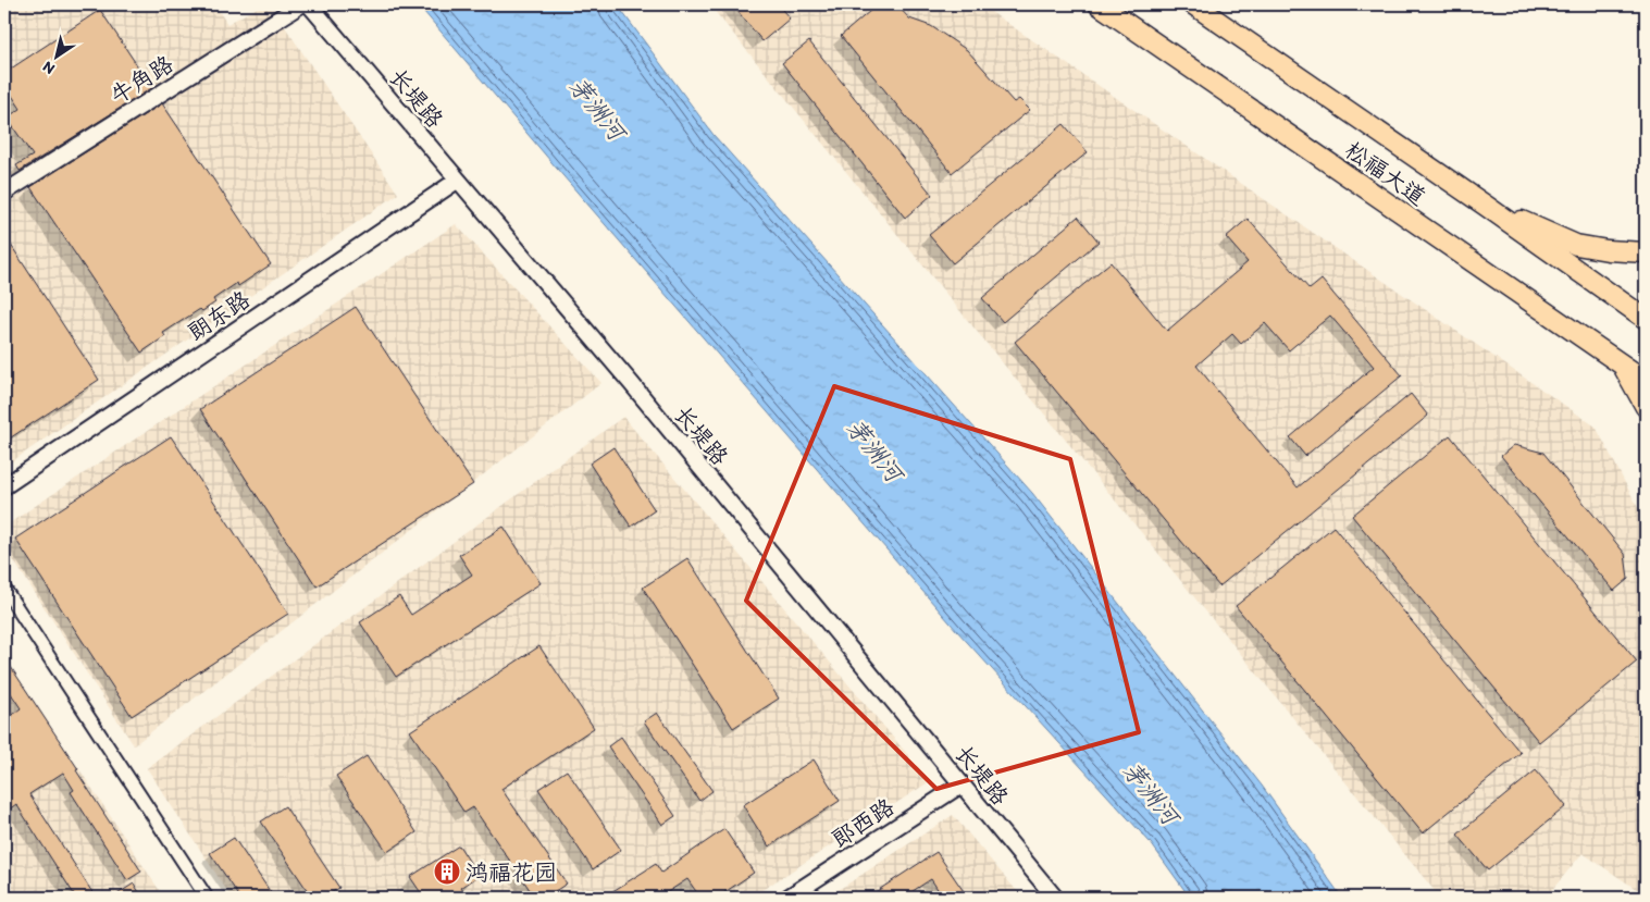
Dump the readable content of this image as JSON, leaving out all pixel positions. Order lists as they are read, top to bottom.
{
  "streets": {
    "main road": ["松福大道"],
    "street": [
      "牛角路",
      "长堤路",
      "朗东路",
      "郎西路"
    ]
  },
  "crossings": [
    ["长堤路", "朗东路"],
    ["长堤路", "郎西路"]
  ],
  "water": ["茅洲河"],
  "places": {
    "building": ["鸿福花园"]
  },
  "north": "bottom left"
}
